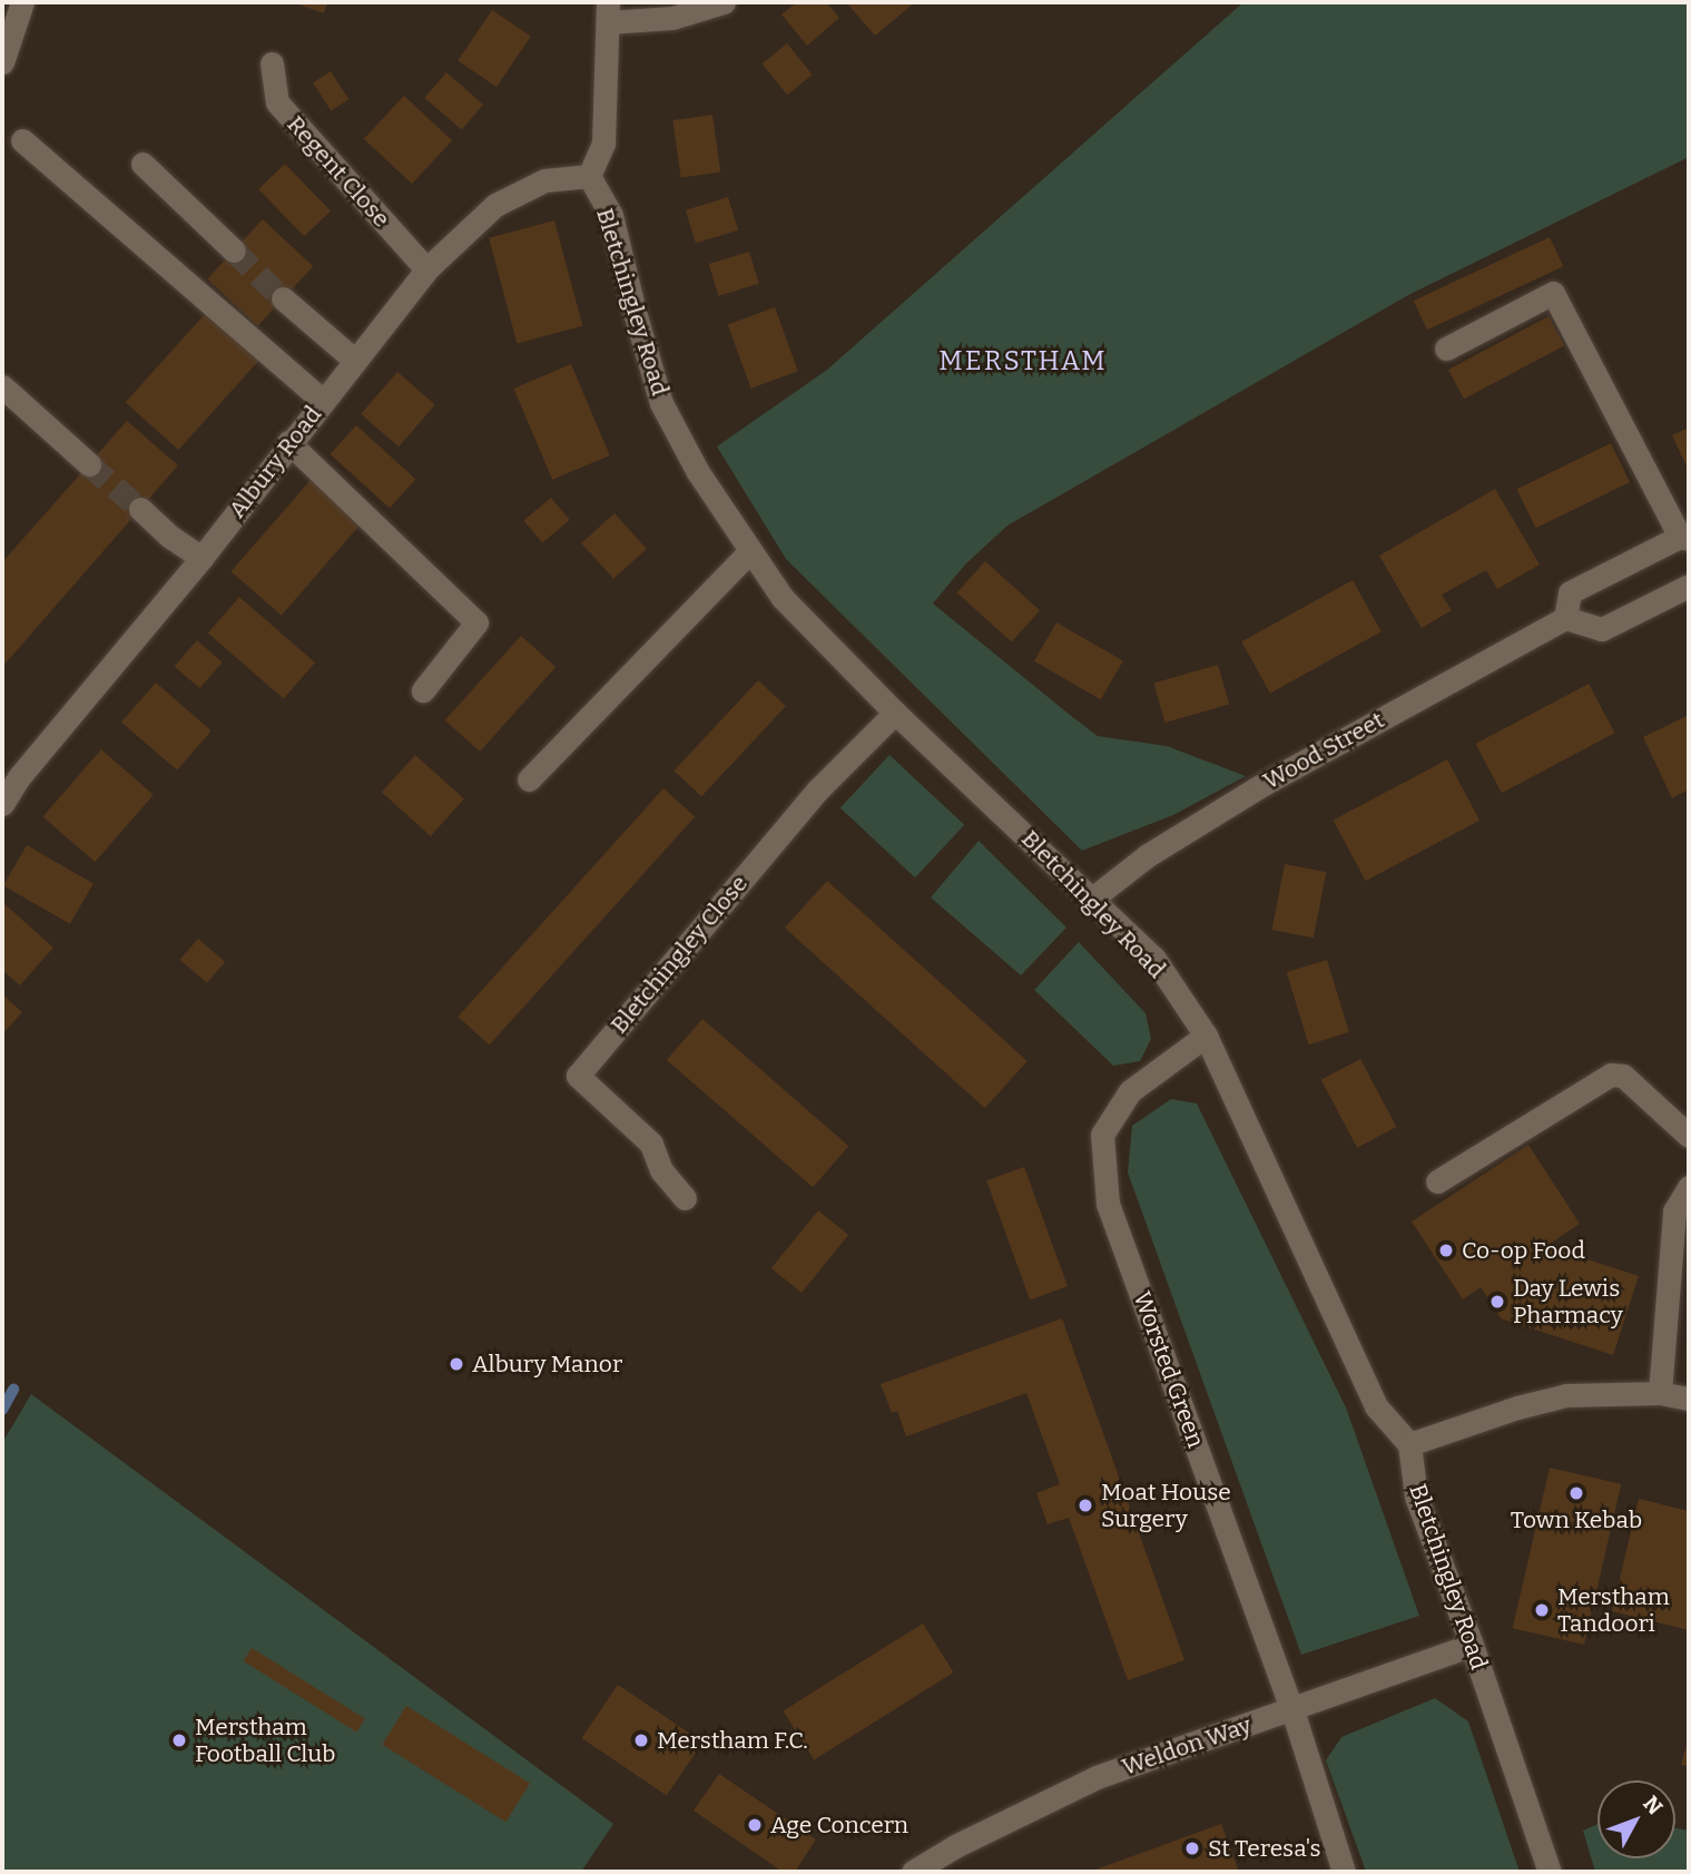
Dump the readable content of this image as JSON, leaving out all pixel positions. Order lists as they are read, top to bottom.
{
  "streets": {
    "street": [
      "Regent Close",
      "Bletchingley Road",
      "Albury Road",
      "Wood Street",
      "Bletchingley Close",
      "Worsted Green",
      "Weldon Way"
    ]
  },
  "crossings": [
    ["Regent Close", "Albury Road"],
    ["Bletchingley Road", "Albury Road"],
    ["Bletchingley Road", "Wood Street"],
    ["Bletchingley Road", "Bletchingley Close"],
    ["Bletchingley Road", "Worsted Green"],
    ["Bletchingley Road", "Weldon Way"],
    ["Worsted Green", "Weldon Way"]
  ],
  "districts": ["MERSTHAM"],
  "places": [
    "Co-op Food",
    "Day Lewis Pharmacy",
    "Albury Manor",
    "Town Kebab",
    "Moat House Surgery",
    "Merstham Tandoori",
    "Merstham Football Club",
    "Merstham F.C.",
    "Age Concern",
    "St Teresa's"
  ],
  "north": "top right"
}
